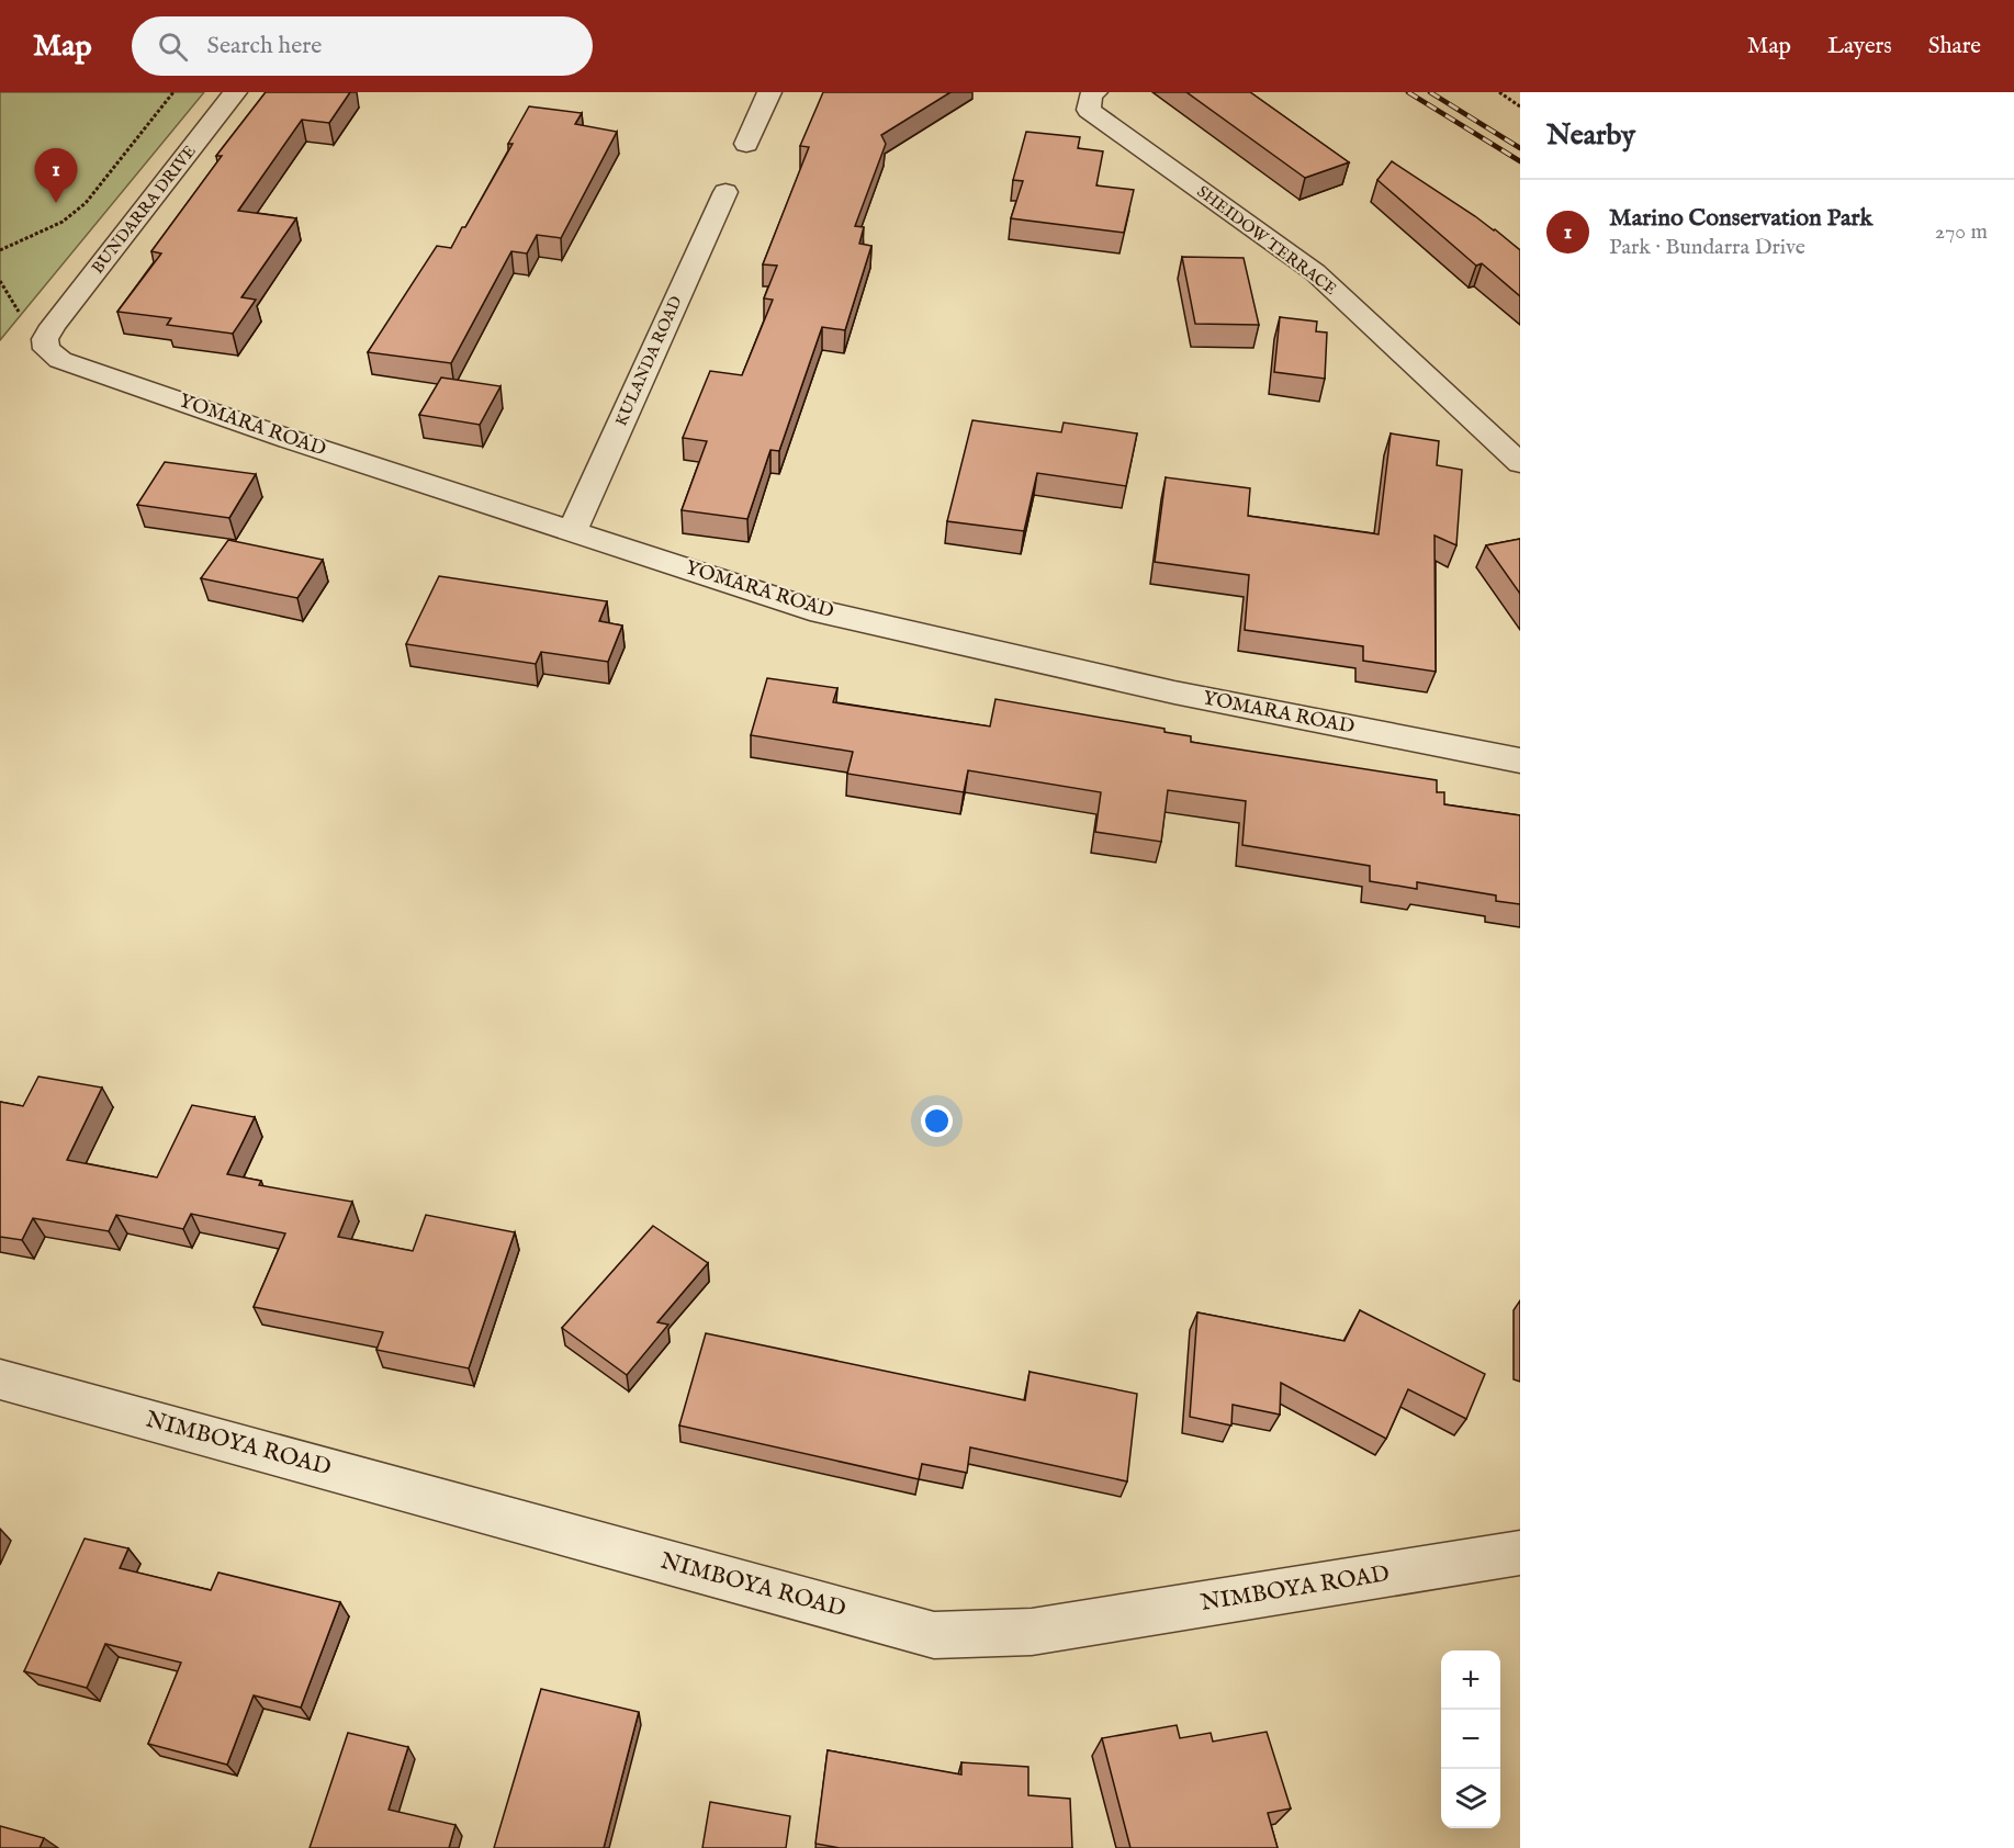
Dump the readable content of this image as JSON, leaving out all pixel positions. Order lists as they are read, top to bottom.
{
  "streets": {
    "street": [
      "BUNDARRA DRIVE",
      "SHEIDOW TERRACE",
      "KULANDA ROAD",
      "YOMARA ROAD",
      "NIMBOYA ROAD"
    ]
  },
  "crossings": [
    ["BUNDARRA DRIVE", "YOMARA ROAD"],
    ["KULANDA ROAD", "YOMARA ROAD"]
  ],
  "page": {
    "header": "Map",
    "search": "Search here",
    "nav": ["Map", "Layers", "Share"],
    "heading": "Nearby",
    "pins": "1",
    "list": [
      {
        "mark": "1",
        "name": "Marino Conservation Park",
        "note": "Park · Bundarra Drive",
        "value": "270 m"
      }
    ],
    "map_buttons": ["+", "−"]
  }
}
